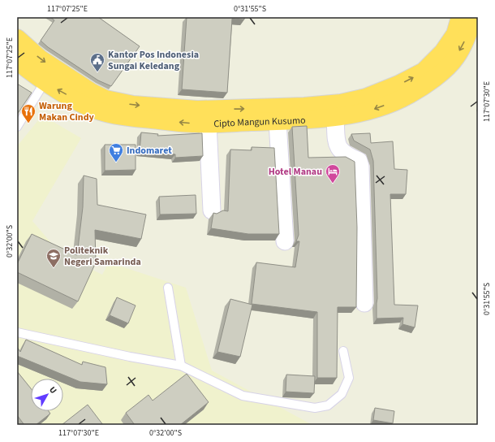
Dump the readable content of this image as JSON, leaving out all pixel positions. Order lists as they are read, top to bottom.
{
  "streets": {
    "highway": ["Cipto Mangun Kusumo"]
  },
  "places": {
    "public building": ["Kantor Pos Indonesia Sungai Keledang"],
    "restaurant": ["Warung Makan Cindy"],
    "supermarket": ["Indomaret"],
    "hotel": ["Hotel Manau"],
    "school or university": ["Politeknik Negeri Samarinda"]
  },
  "north": "top right",
  "coordinates": [
    "117°07'25\"E",
    "0°31'55\"S",
    "117°07'30\"E",
    "0°32'00\"S"
  ]
}
